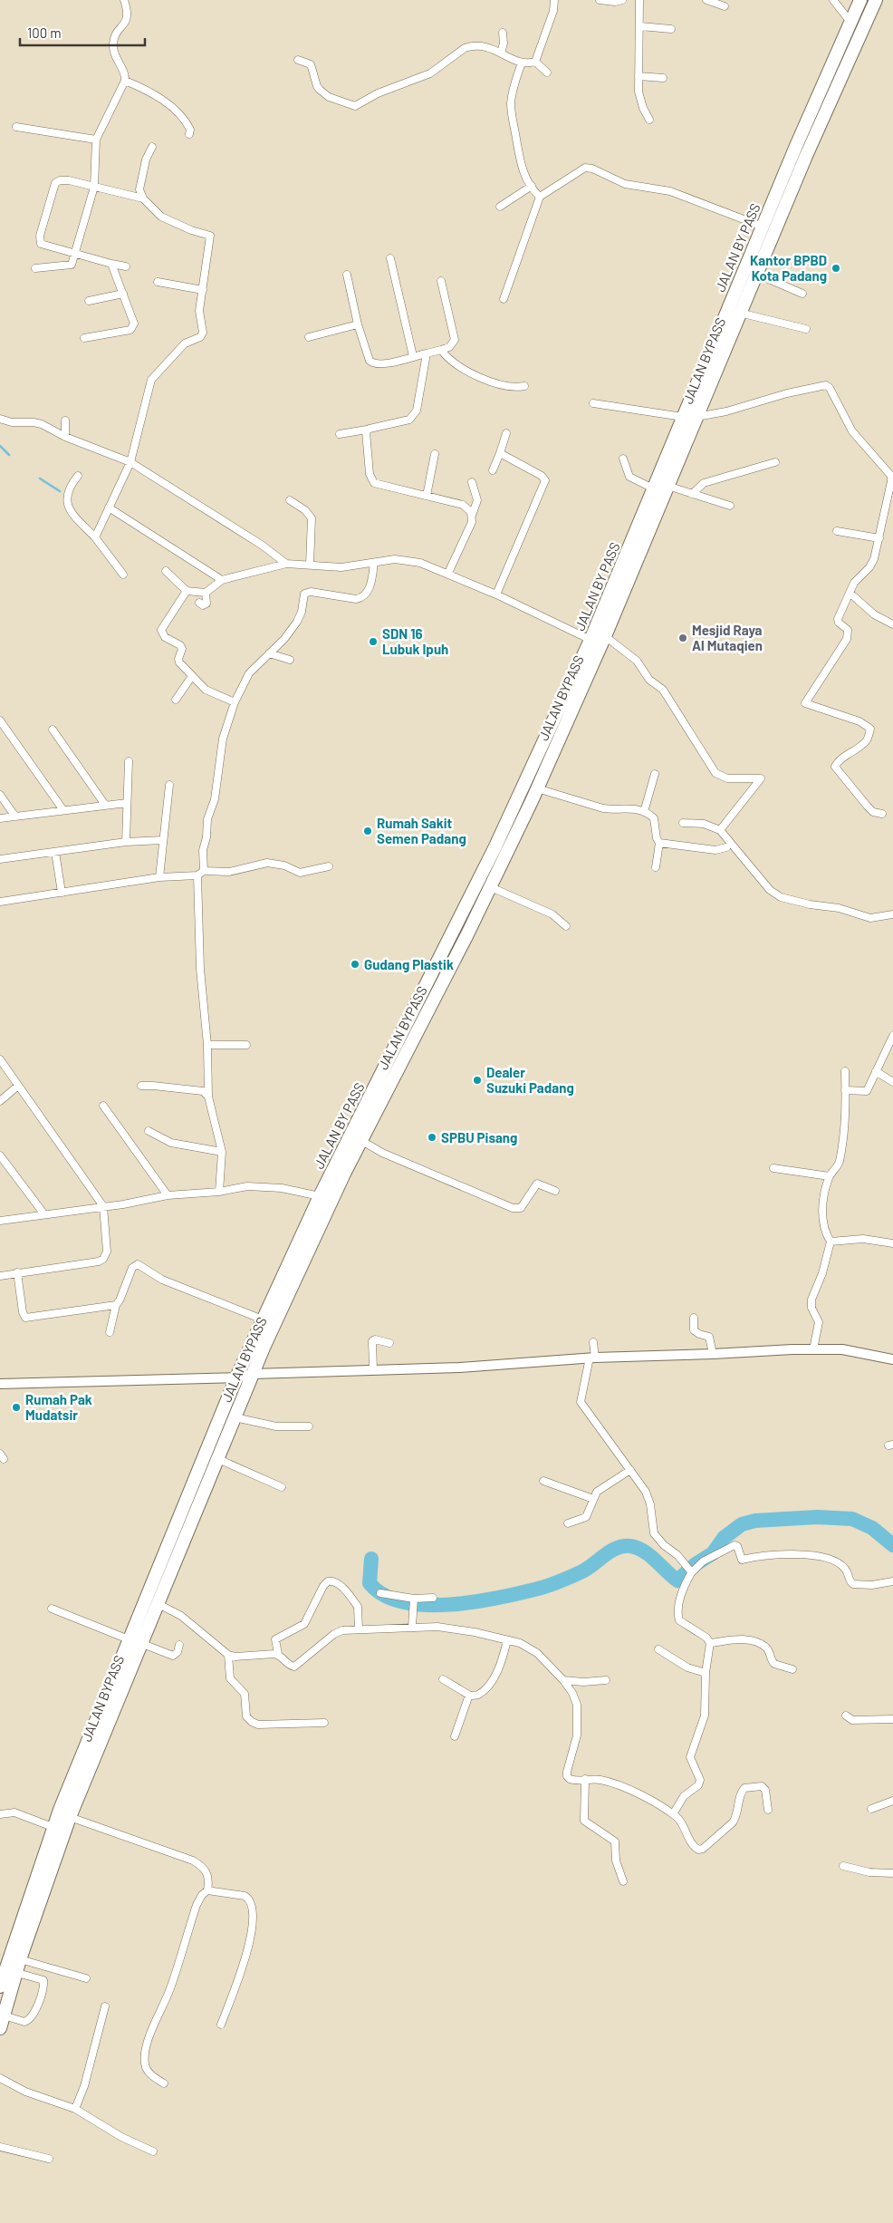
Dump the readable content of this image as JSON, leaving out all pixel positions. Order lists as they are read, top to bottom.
{
  "streets": {
    "highway": ["JALAN BY PASS", "JALAN BYPASS"]
  },
  "crossings": [
    ["JALAN BY PASS", "JALAN BYPASS"]
  ],
  "places": [
    "Kantor BPBD Kota Padang",
    "Mesjid Raya Al Mutaqien",
    "SDN 16 Lubuk Ipuh",
    "Rumah Sakit Semen Padang",
    "Gudang Plastik",
    "Dealer Suzuki Padang",
    "SPBU Pisang",
    "Rumah Pak Mudatsir"
  ],
  "scale_bar": "100 m"
}
